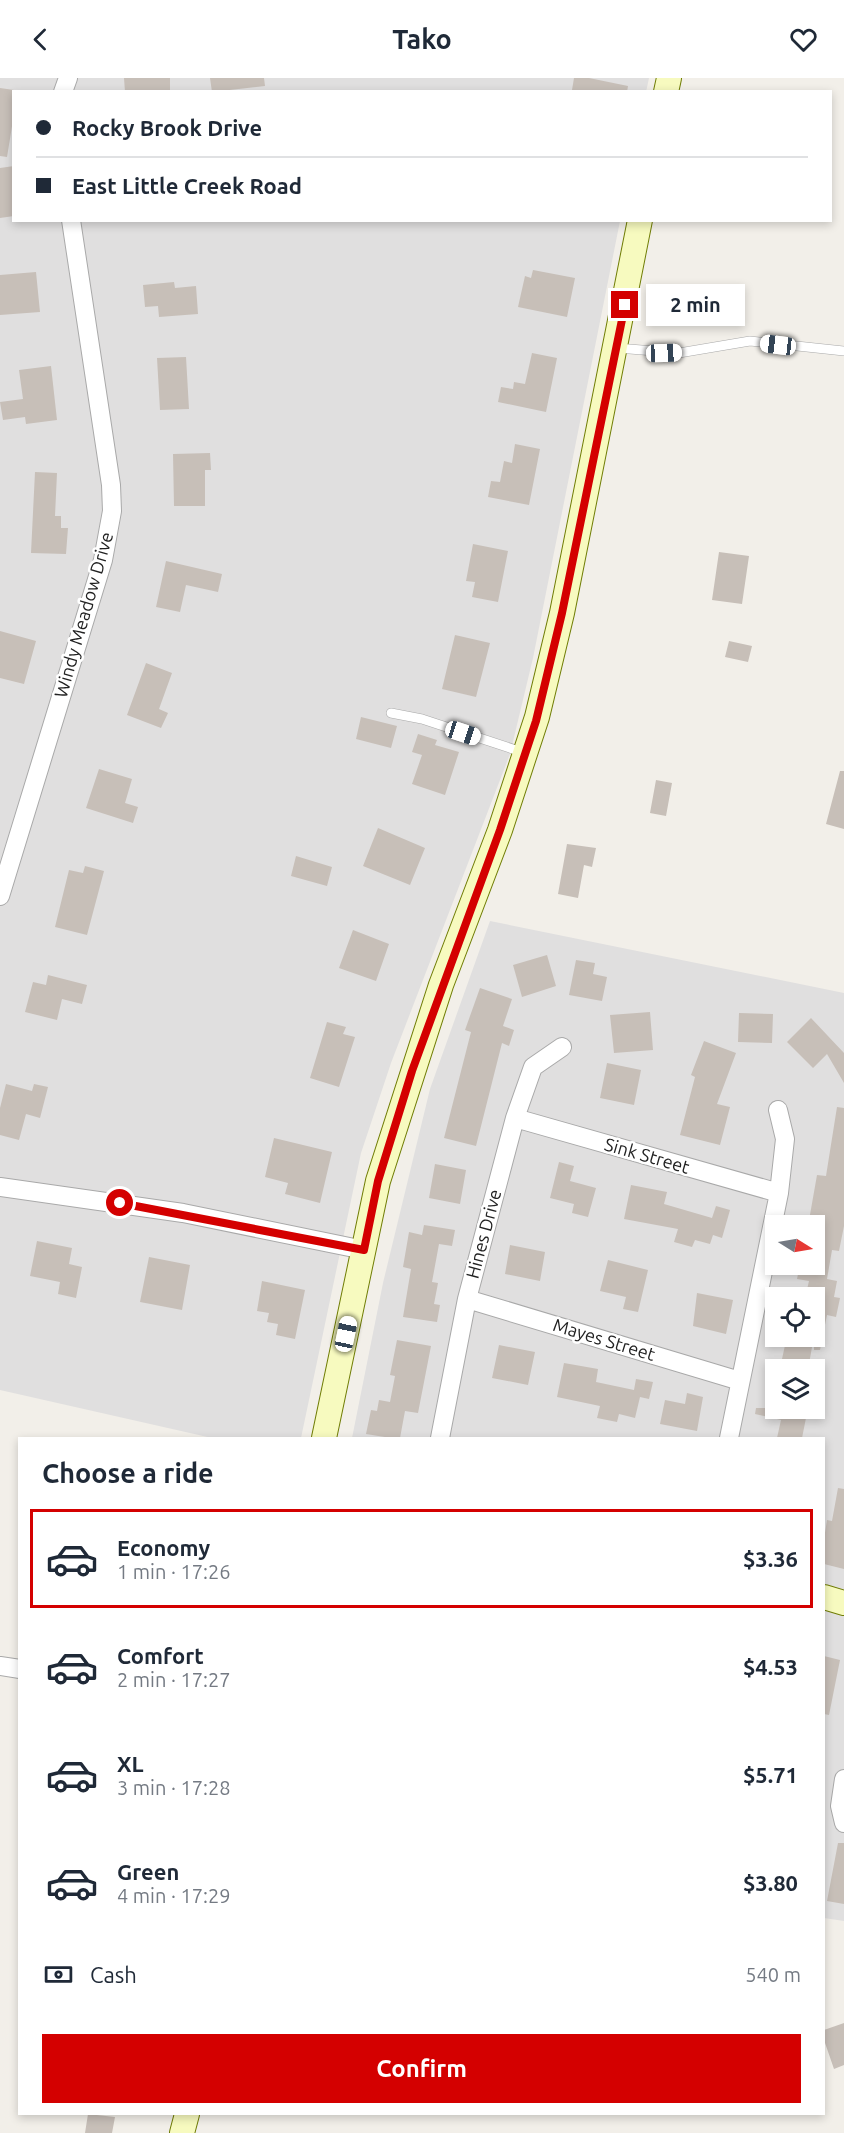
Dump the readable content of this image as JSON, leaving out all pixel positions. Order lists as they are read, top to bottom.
{
  "streets": {
    "street": [
      "Windy Meadow Drive",
      "Sink Street",
      "Hines Drive",
      "Mayes Street"
    ]
  },
  "crossings": [
    ["Sink Street", "Hines Drive"],
    ["Hines Drive", "Mayes Street"]
  ],
  "north": "right",
  "page": {
    "header": "Tako",
    "banner": ["Rocky Brook Drive", "East Little Creek Road"],
    "bubble": "2 min",
    "heading": "Choose a ride",
    "list": [
      {
        "name": "Economy",
        "note": "1 min · 17:26",
        "value": "$3.36"
      },
      {
        "name": "Comfort",
        "note": "2 min · 17:27",
        "value": "$4.53"
      },
      {
        "name": "XL",
        "note": "3 min · 17:28",
        "value": "$5.71"
      },
      {
        "name": "Green",
        "note": "4 min · 17:29",
        "value": "$3.80"
      }
    ],
    "pay": ["Cash", "540 m"],
    "buttons": "Confirm"
  }
}
